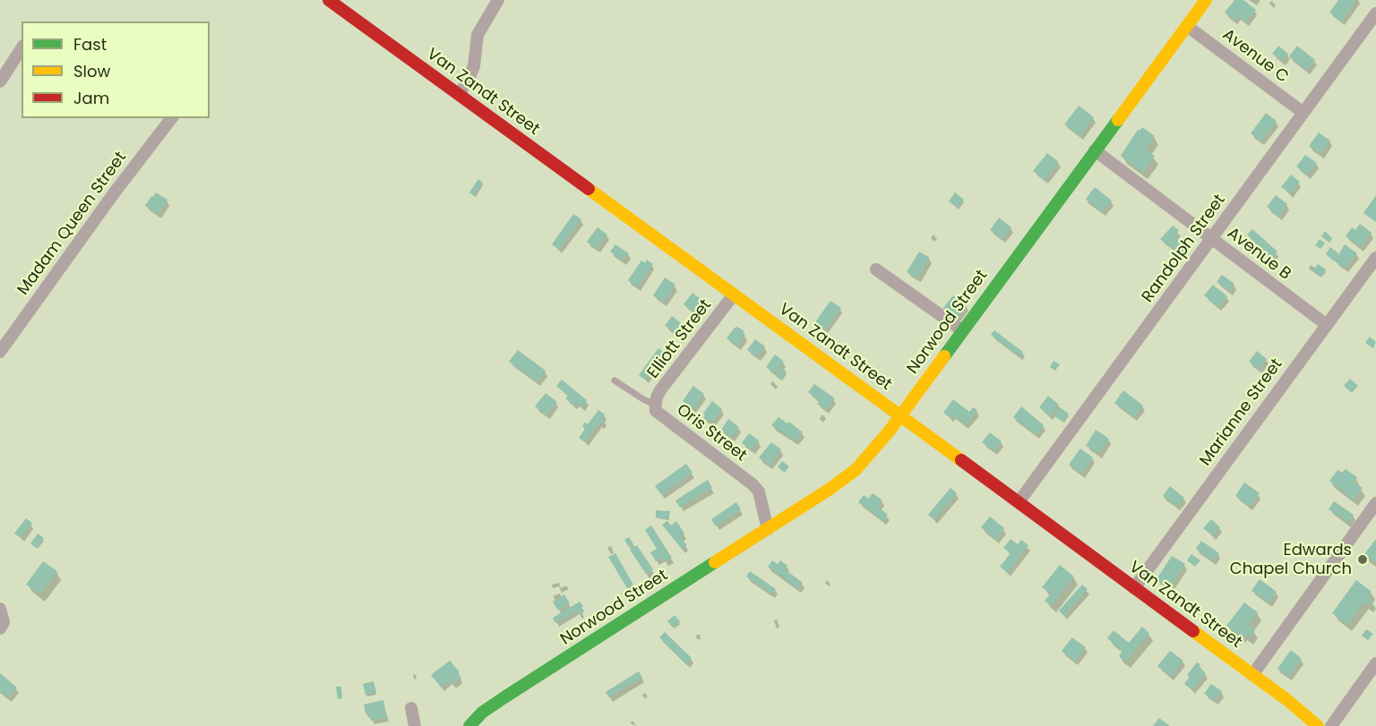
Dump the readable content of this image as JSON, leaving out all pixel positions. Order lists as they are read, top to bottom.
{
  "streets": {
    "street": [
      "Avenue C",
      "Van Zandt Street",
      "Madam Queen Street",
      "Randolph Street",
      "Avenue B",
      "Norwood Street",
      "Elliott Street",
      "Marianne Street",
      "Oris Street"
    ]
  },
  "crossings": [
    ["Avenue C", "Randolph Street"],
    ["Avenue C", "Norwood Street"],
    ["Van Zandt Street", "Randolph Street"],
    ["Van Zandt Street", "Norwood Street"],
    ["Van Zandt Street", "Elliott Street"],
    ["Van Zandt Street", "Marianne Street"],
    ["Randolph Street", "Avenue B"],
    ["Avenue B", "Norwood Street"],
    ["Avenue B", "Marianne Street"],
    ["Norwood Street", "Oris Street"],
    ["Elliott Street", "Oris Street"]
  ],
  "places": ["Edwards Chapel Church"],
  "legend": ["Fast", "Slow", "Jam"]
}
